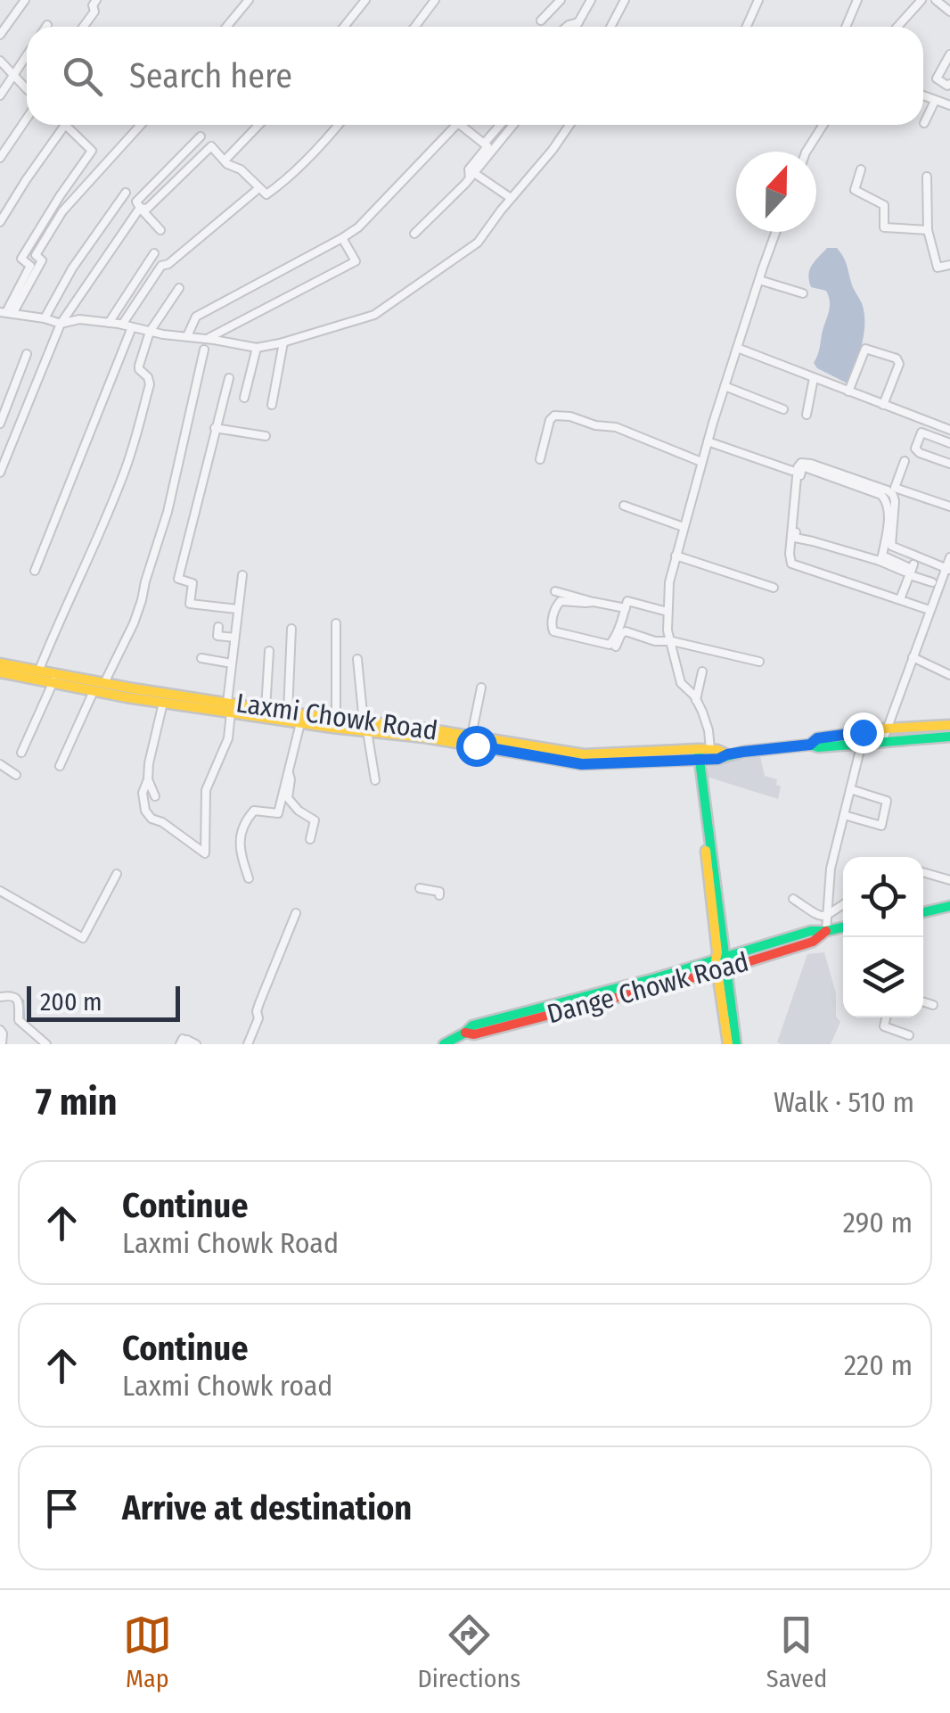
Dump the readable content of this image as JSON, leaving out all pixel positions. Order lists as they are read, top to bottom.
{
  "streets": {
    "main road": ["Laxmi Chowk Road", "Dange Chowk Road"]
  },
  "scale_bar": "200 m",
  "north": "top",
  "page": {
    "search": "Search here",
    "scale": "200 m",
    "heading": ["7 min", "Walk · 510 m"],
    "list": [
      ["Continue", "Laxmi Chowk Road", "290 m"],
      ["Continue", "Laxmi Chowk road", "220 m"],
      "Arrive at destination"
    ],
    "nav": ["Map", "Directions", "Saved"]
  }
}
